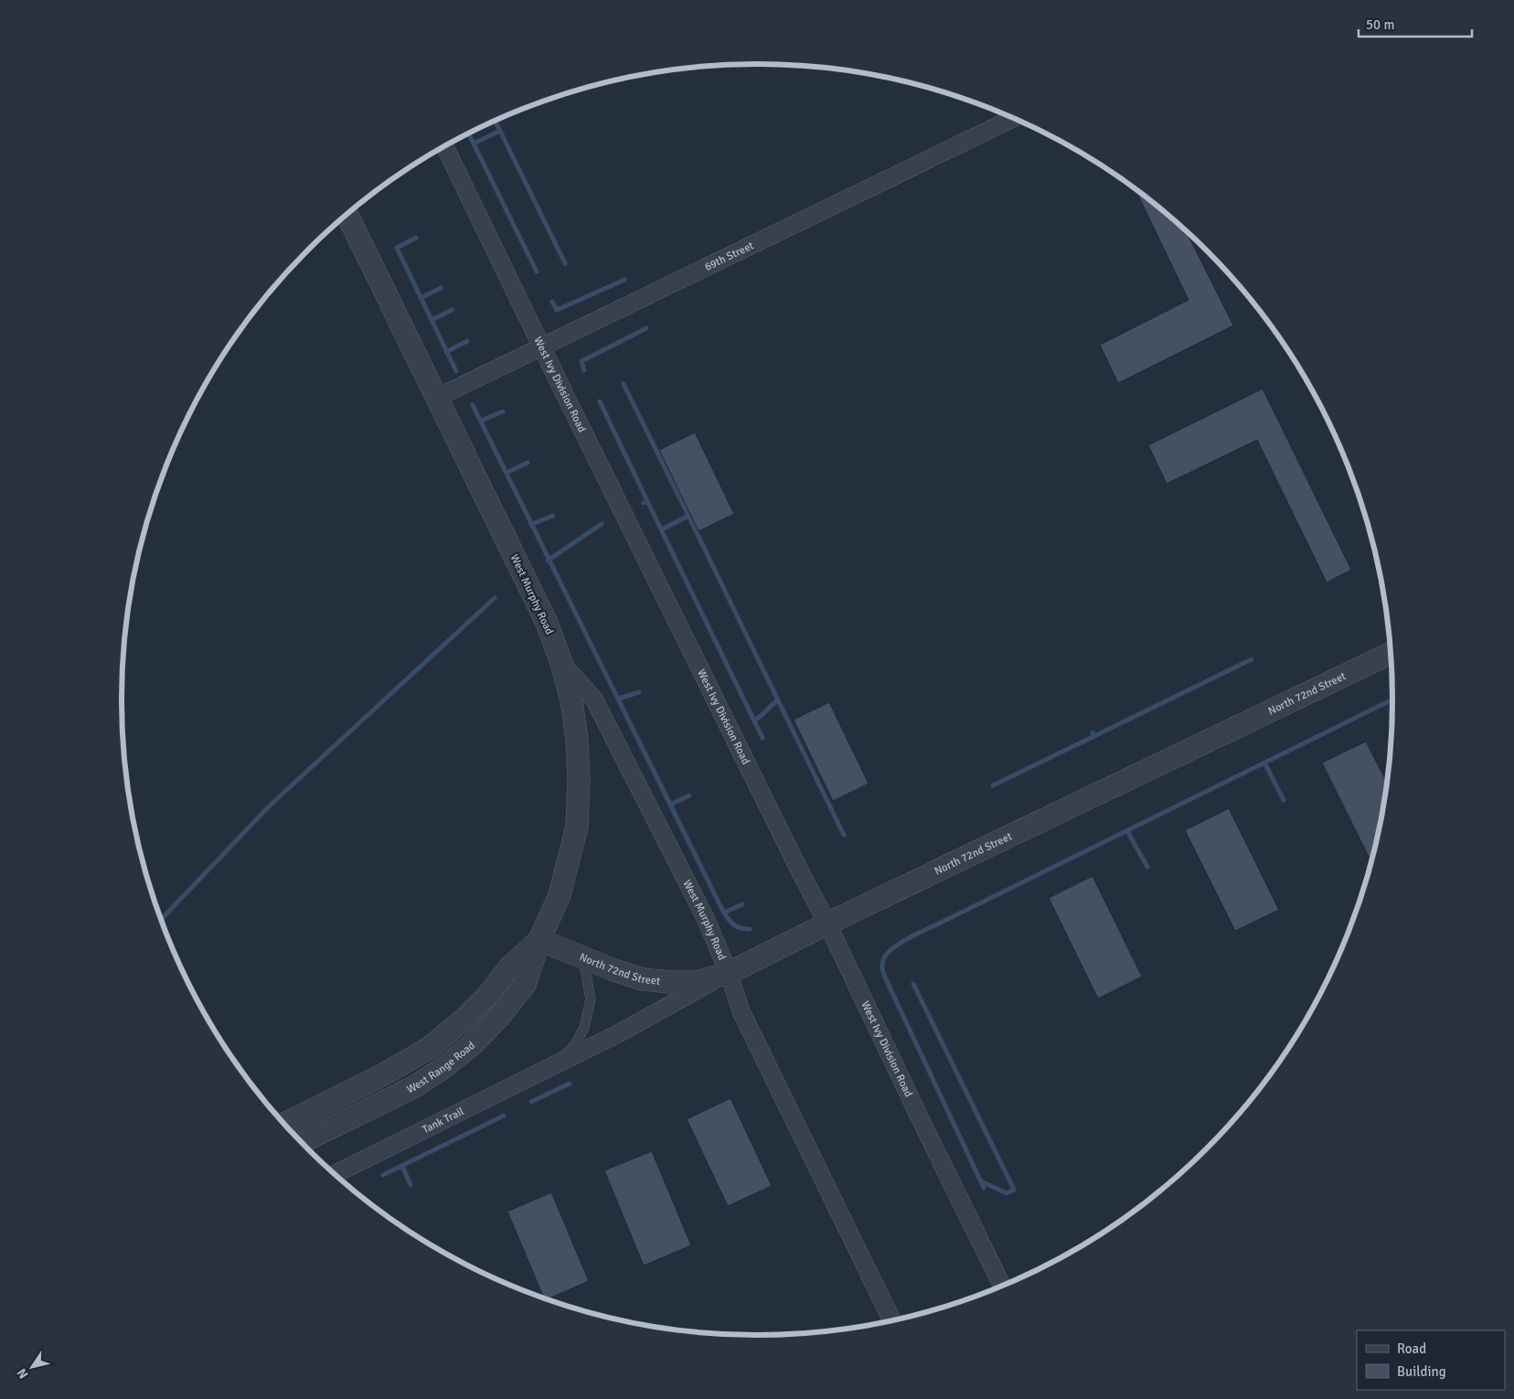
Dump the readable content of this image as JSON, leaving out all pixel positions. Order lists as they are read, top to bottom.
{
  "streets": {
    "street": [
      "69th Street",
      "West Ivy Division Road",
      "West Murphy Road",
      "North 72nd Street",
      "West Range Road",
      "Tank Trail"
    ]
  },
  "crossings": [
    ["69th Street", "West Ivy Division Road"],
    ["69th Street", "West Murphy Road"],
    ["West Ivy Division Road", "North 72nd Street"],
    ["West Murphy Road", "North 72nd Street"],
    ["West Murphy Road", "West Range Road"],
    ["West Murphy Road", "Tank Trail"],
    ["North 72nd Street", "West Range Road"],
    ["North 72nd Street", "Tank Trail"]
  ],
  "legend": ["Road", "Building"],
  "scale_bar": "50 m",
  "north": "bottom left"
}
